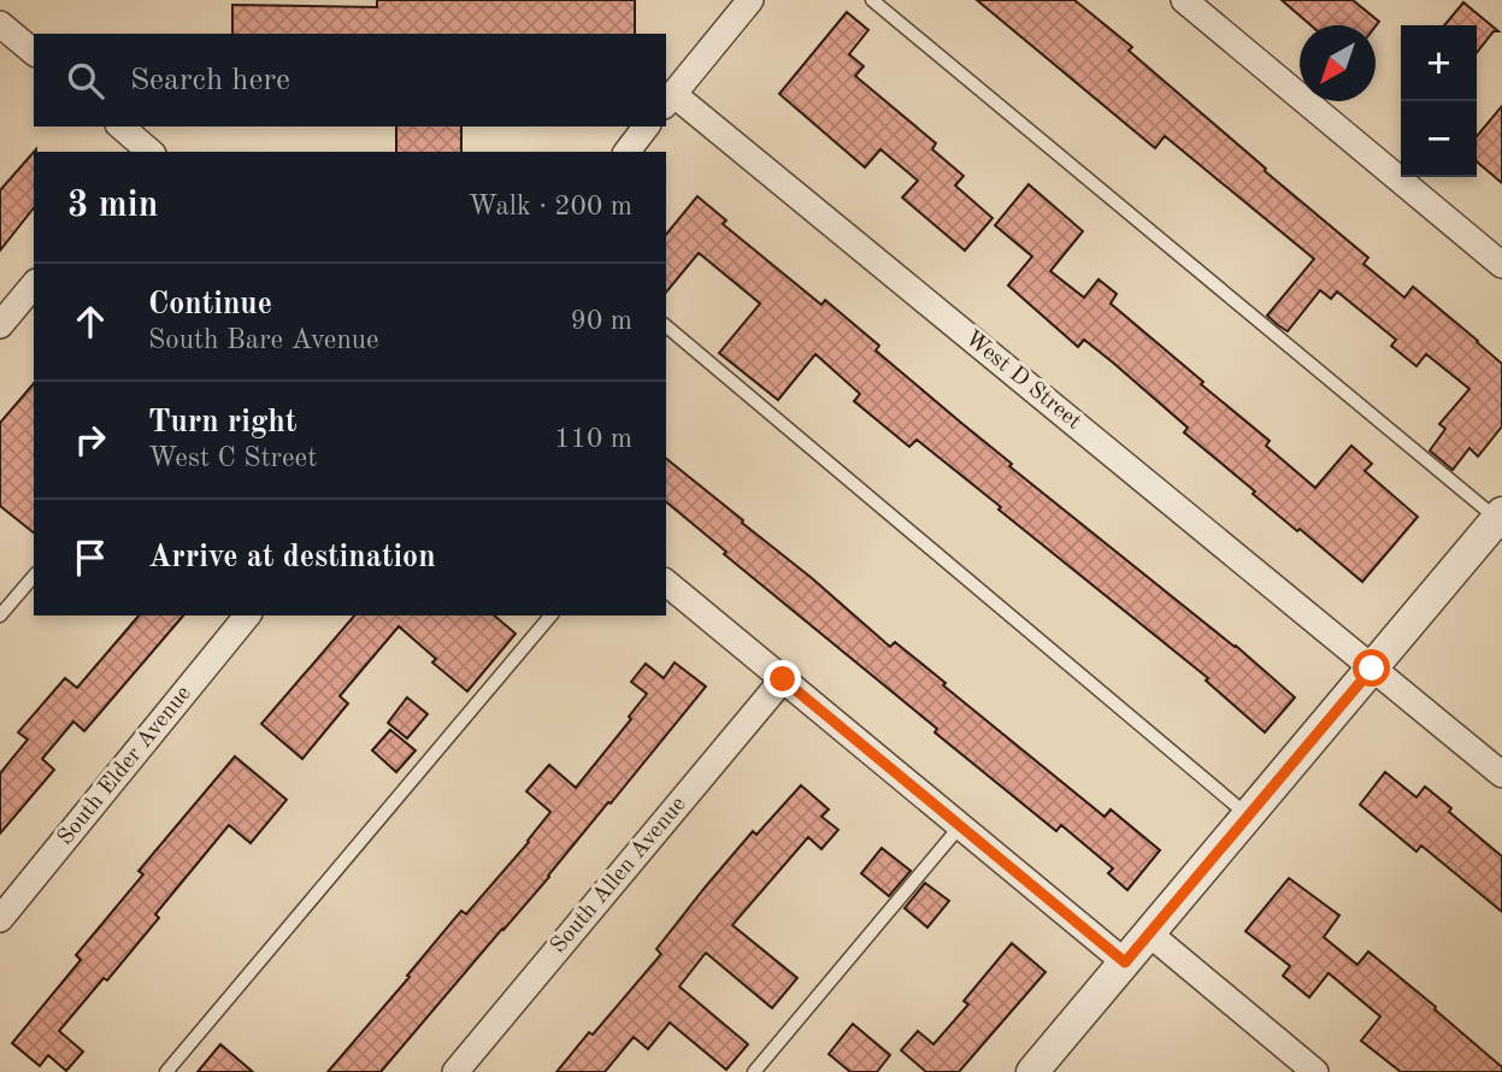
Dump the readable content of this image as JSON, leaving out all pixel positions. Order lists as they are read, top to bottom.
{
  "streets": {
    "street": ["West D Street", "South Elder Avenue", "South Allen Avenue"]
  },
  "north": "bottom left",
  "page": {
    "map_buttons": ["+", "−"],
    "search": "Search here",
    "heading": ["3 min", "Walk · 200 m"],
    "list": [
      ["Continue", "South Bare Avenue", "90 m"],
      ["Turn right", "West C Street", "110 m"],
      "Arrive at destination"
    ]
  }
}
